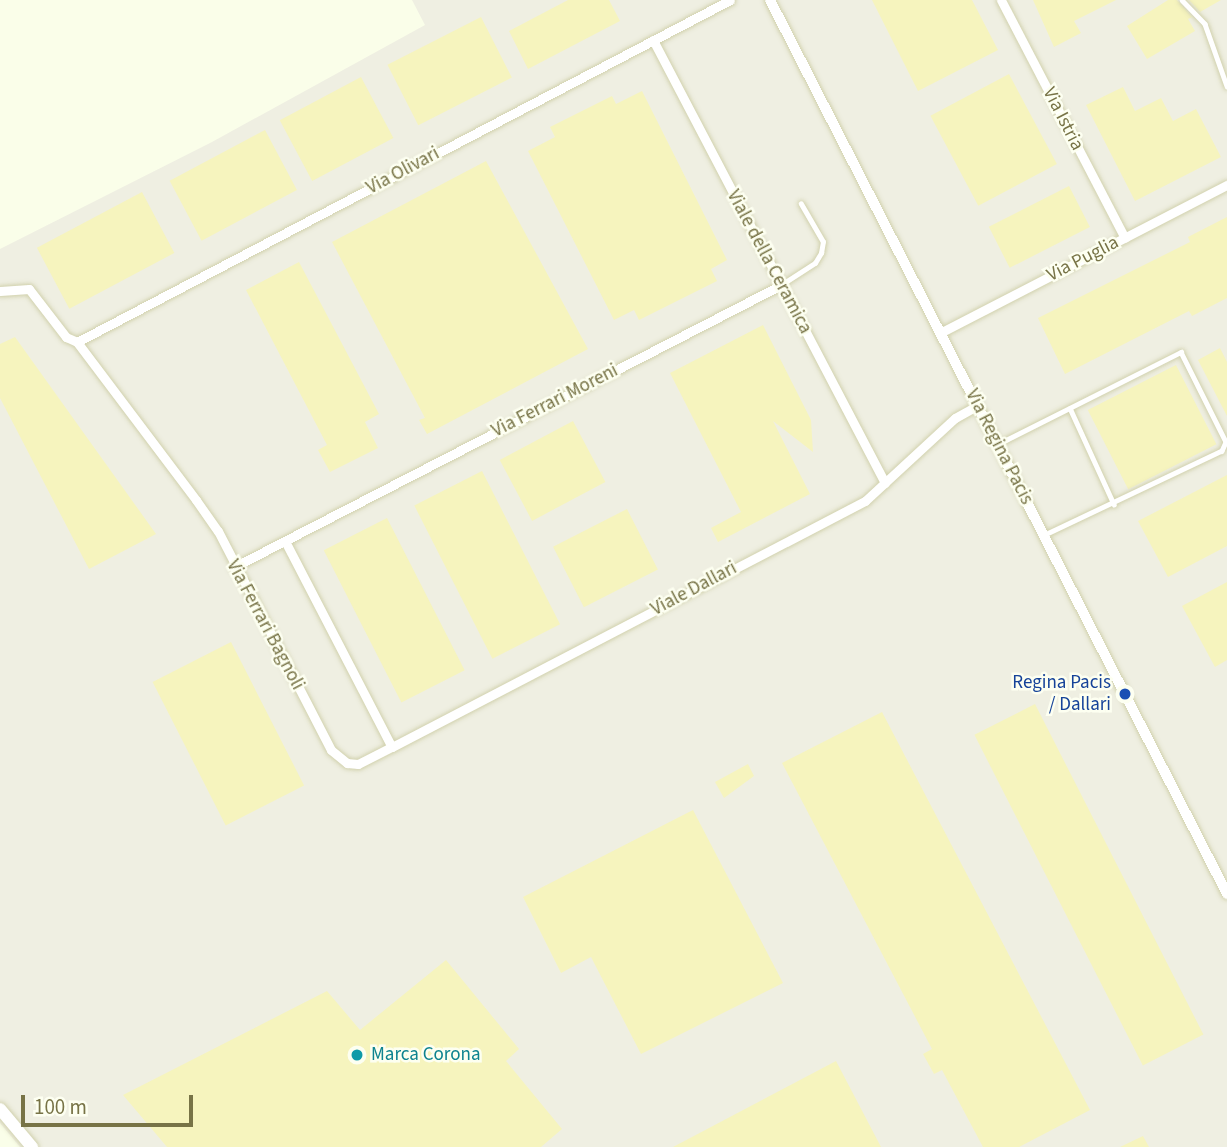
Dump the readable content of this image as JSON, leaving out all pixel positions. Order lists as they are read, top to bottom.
{
  "streets": {
    "street": [
      "Via Istria",
      "Via Olivari",
      "Via Puglia",
      "Viale della Ceramica",
      "Via Ferrari Moreni",
      "Via Regina Pacis",
      "Viale Dallari",
      "Via Ferrari Bagnoli"
    ]
  },
  "crossings": [
    ["Via Istria", "Via Puglia"],
    ["Via Olivari", "Viale della Ceramica"],
    ["Via Olivari", "Via Ferrari Bagnoli"],
    ["Via Puglia", "Via Regina Pacis"],
    ["Viale della Ceramica", "Via Ferrari Moreni"],
    ["Viale della Ceramica", "Viale Dallari"],
    ["Via Ferrari Moreni", "Via Ferrari Bagnoli"],
    ["Via Regina Pacis", "Viale Dallari"],
    ["Viale Dallari", "Via Ferrari Bagnoli"]
  ],
  "places": ["Regina Pacis / Dallari", "Marca Corona"],
  "scale_bar": "100 m"
}
